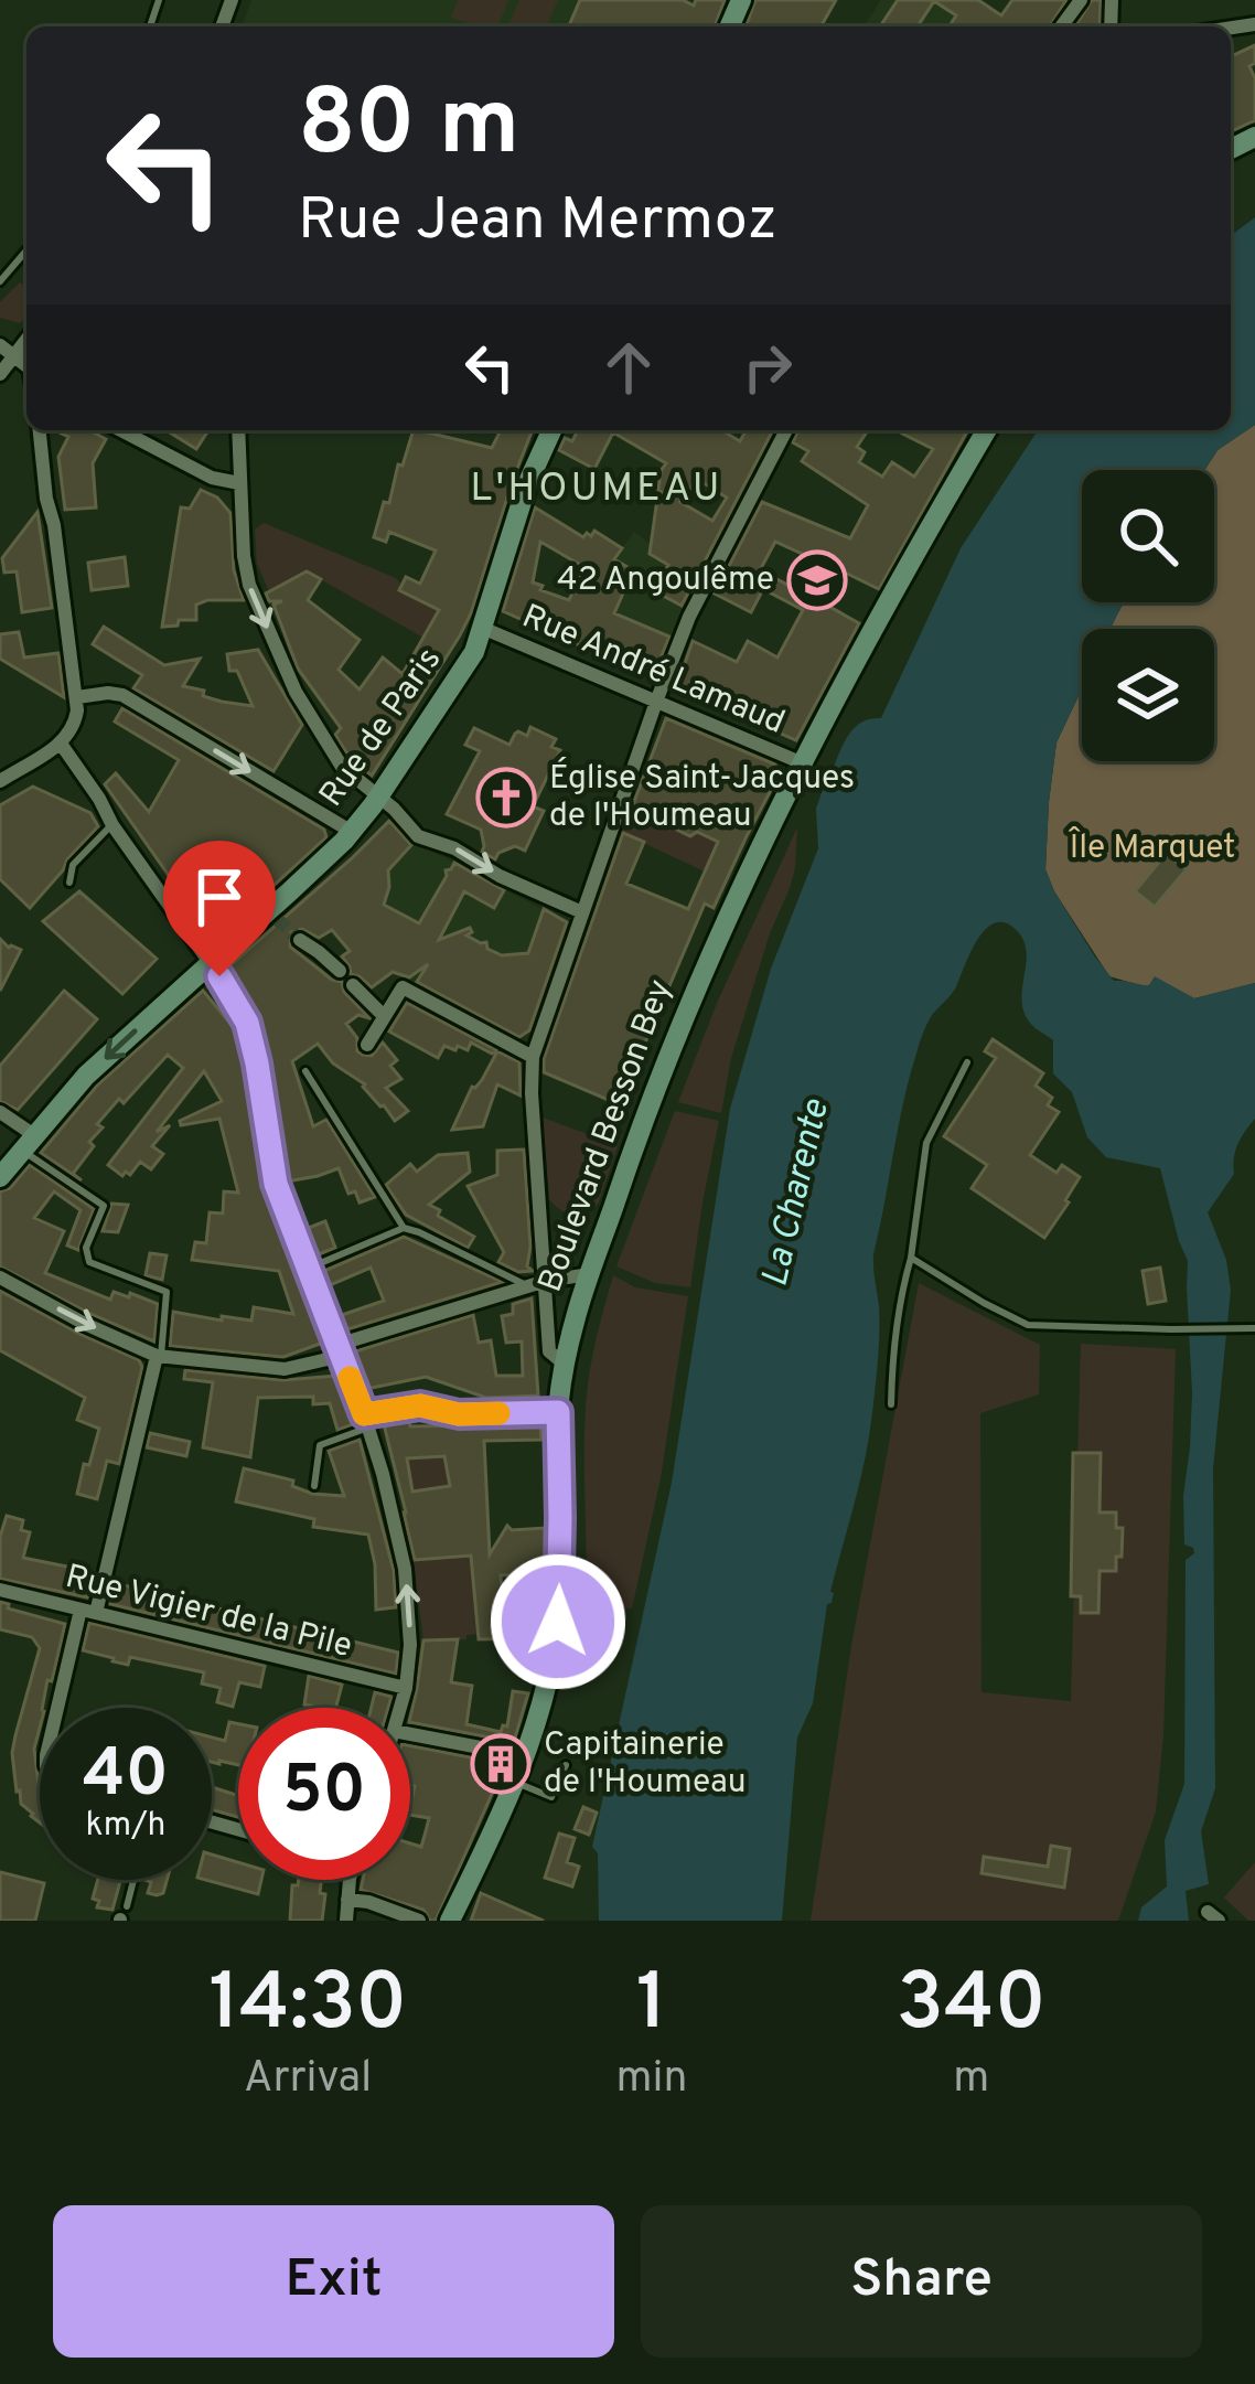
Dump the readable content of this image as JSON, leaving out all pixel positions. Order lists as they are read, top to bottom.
{
  "streets": {
    "main road": ["Rue de Paris", "Boulevard Besson Bey"],
    "street": ["Rue André Lamaud", "Rue Vigier de la Pile"]
  },
  "crossings": [
    ["Rue André Lamaud", "Rue de Paris"],
    ["Rue André Lamaud", "Boulevard Besson Bey"]
  ],
  "districts": ["L'HOUMEAU"],
  "water": ["La Charente"],
  "parks": ["Île Marquet"],
  "places": {
    "school or university": ["42 Angoulême"],
    "church": ["Église Saint-Jacques de l'Houmeau"],
    "building": ["Capitainerie de l'Houmeau"]
  },
  "page": {
    "turn": ["80 m", "Rue Jean Mermoz"],
    "speed": "40 km/h",
    "limit": "50",
    "eta": [
      "14:30",
      "Arrival",
      "1",
      "min",
      "340",
      "m"
    ],
    "buttons": ["Exit", "Share"]
  }
}
